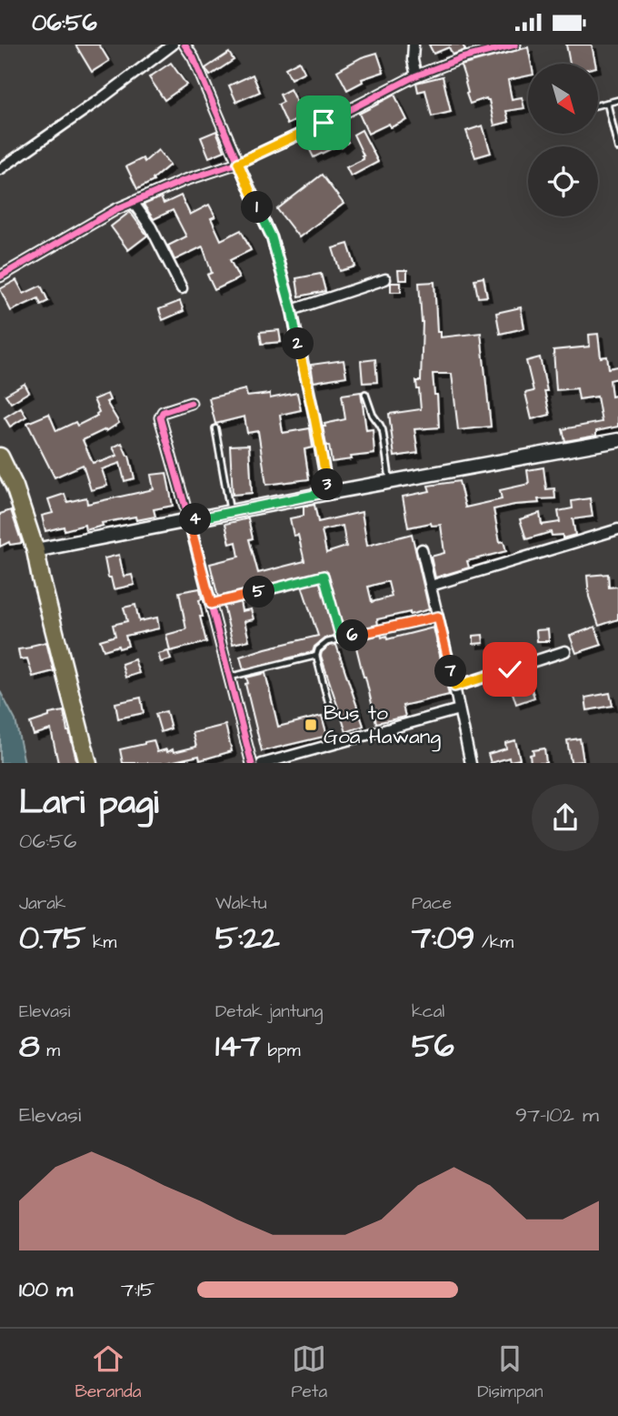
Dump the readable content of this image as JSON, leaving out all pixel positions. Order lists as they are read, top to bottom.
{
  "places": {
    "transit": ["Bus to Goa Hawang"]
  },
  "north": "bottom right",
  "page": {
    "status": "06:56",
    "pins": [
      "1",
      "2",
      "3",
      "4",
      "5",
      "6",
      "7"
    ],
    "heading": ["Lari pagi", "06:56"],
    "stats": [
      ["Jarak", "0.75 km"],
      ["Waktu", "5:22"],
      ["Pace", "7:09 /km"],
      ["Elevasi", "8 m"],
      ["Detak jantung", "147 bpm"],
      ["kcal", "56"]
    ],
    "chart": ["Elevasi", "97–102 m"],
    "list": [
      {
        "name": "100 m",
        "note": "7:15"
      }
    ],
    "tabs": ["Beranda", "Peta", "Disimpan"]
  }
}
